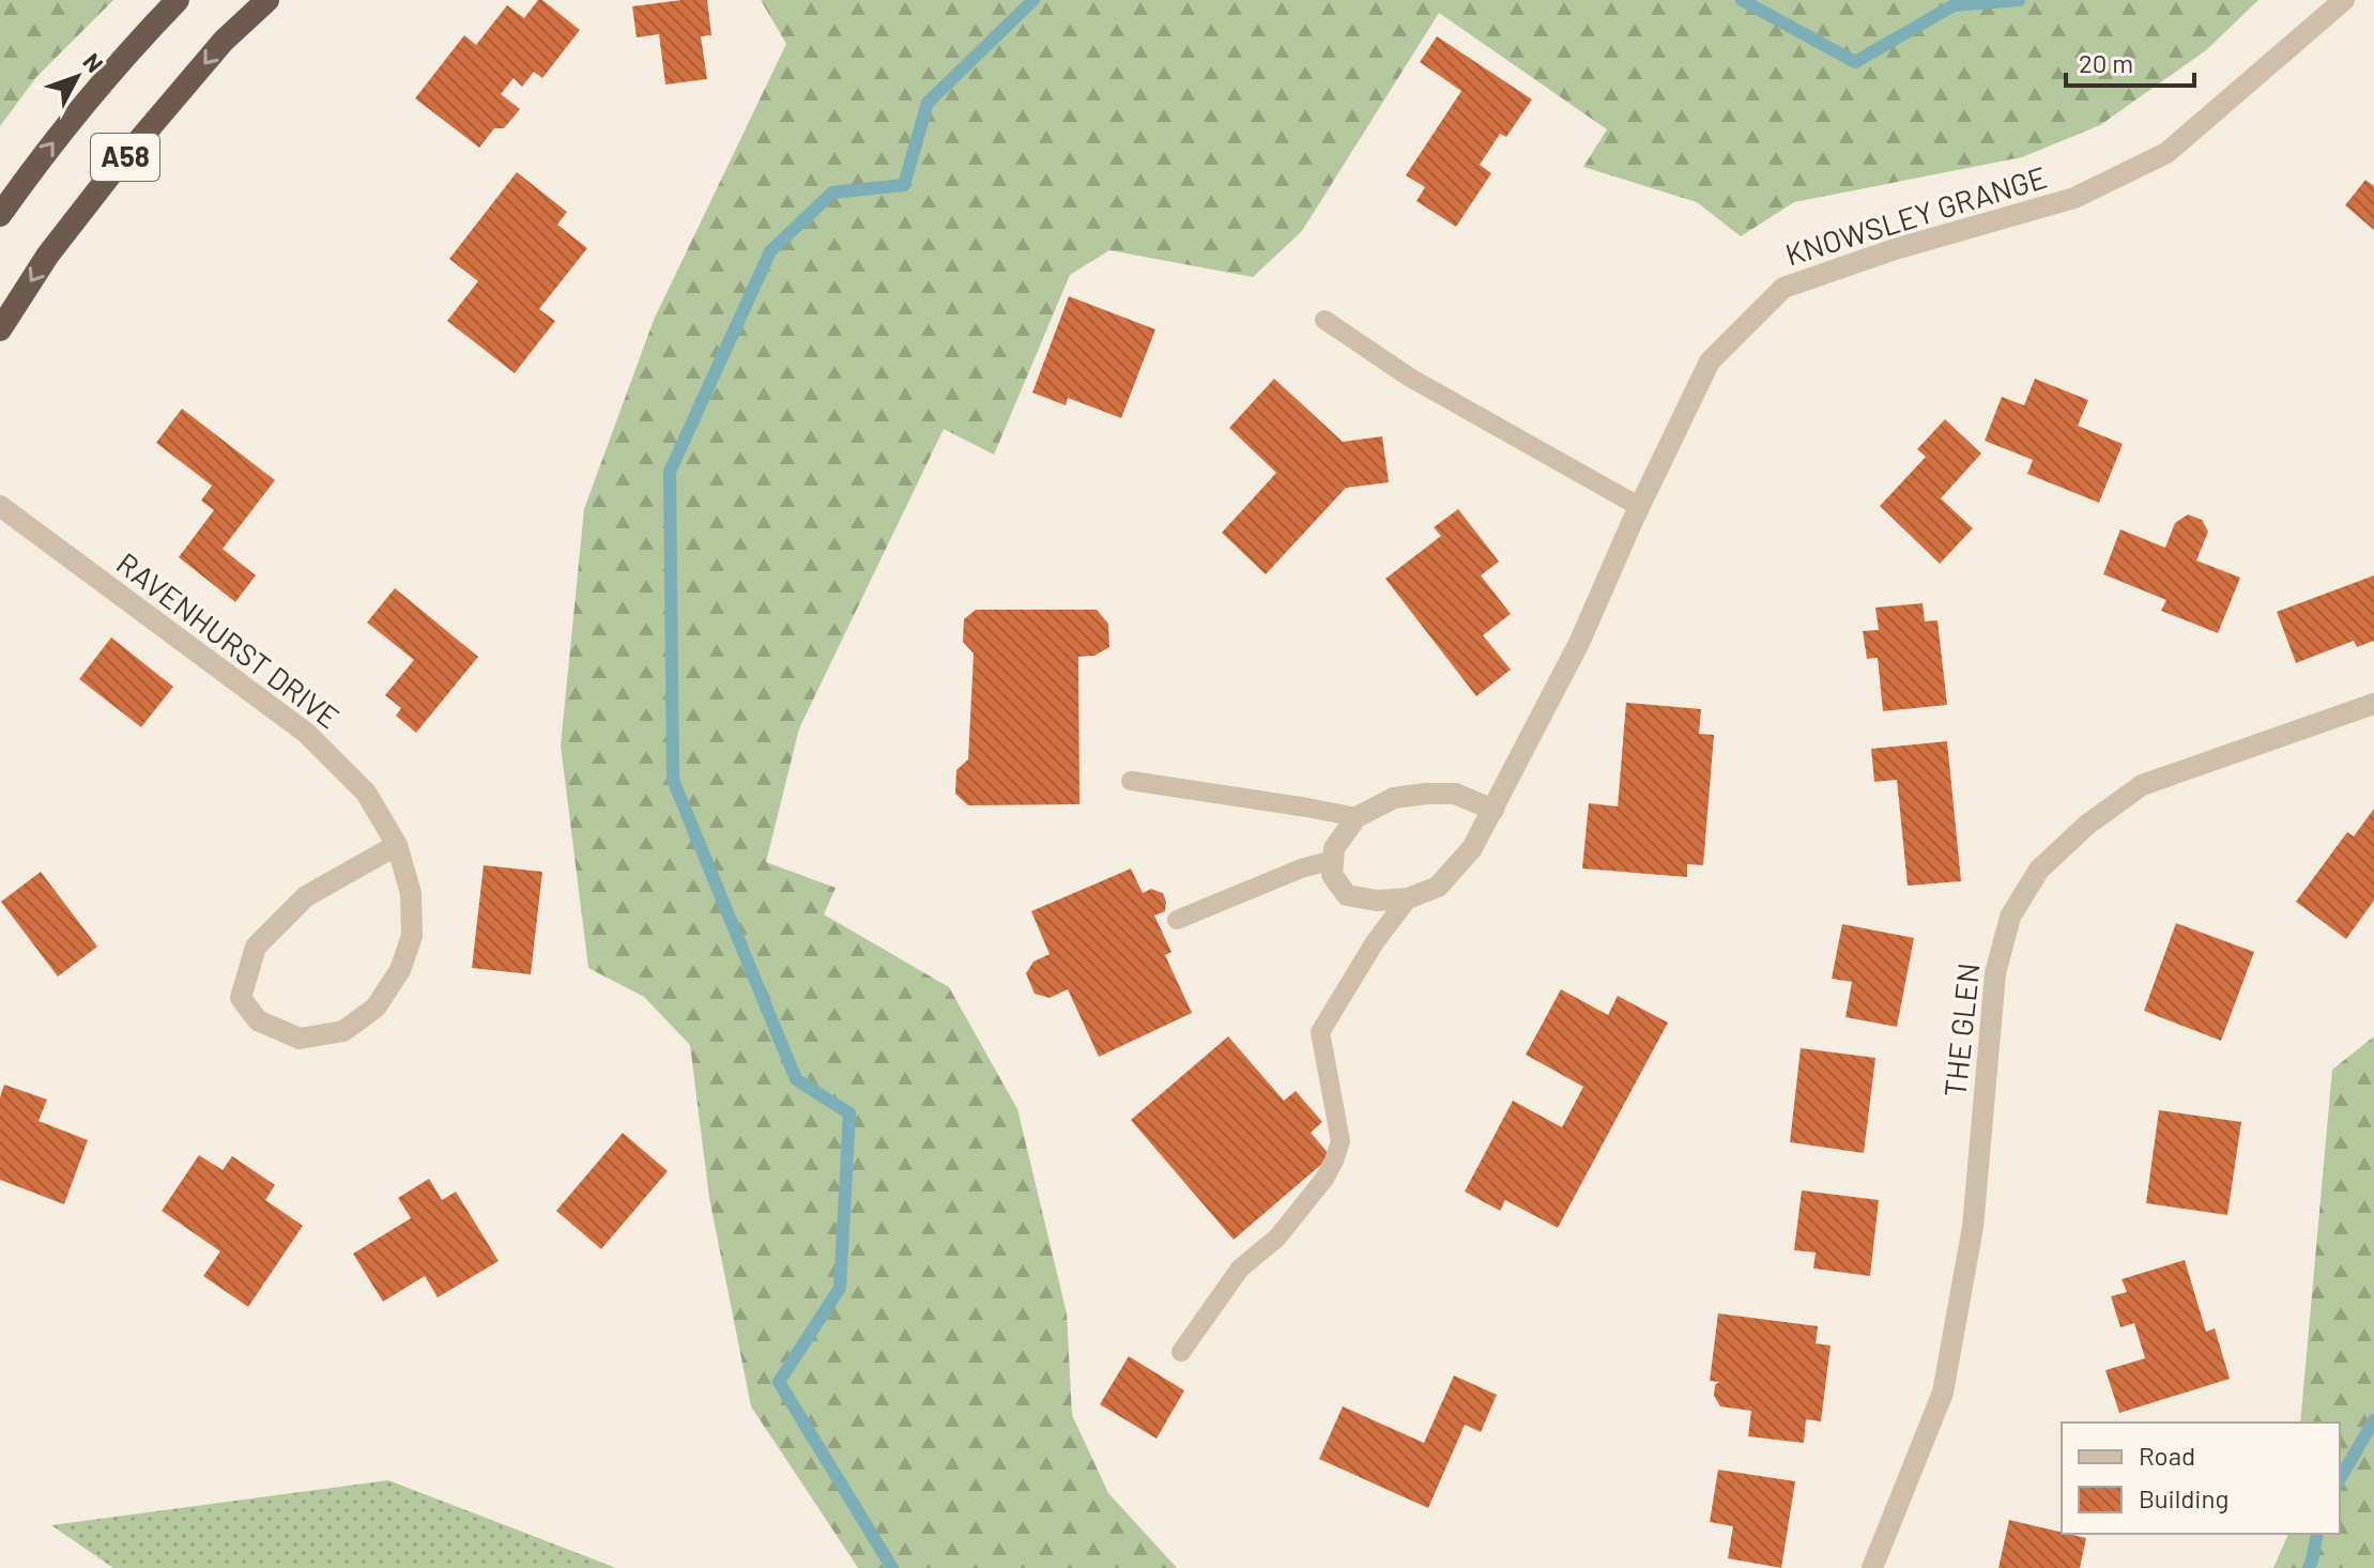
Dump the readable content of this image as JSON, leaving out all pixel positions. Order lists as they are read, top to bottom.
{
  "streets": {
    "highway": ["A58"],
    "street": ["KNOWSLEY GRANGE", "RAVENHURST DRIVE", "THE GLEN"]
  },
  "legend": ["Road", "Building"],
  "scale_bar": "20 m",
  "north": "top right"
}
